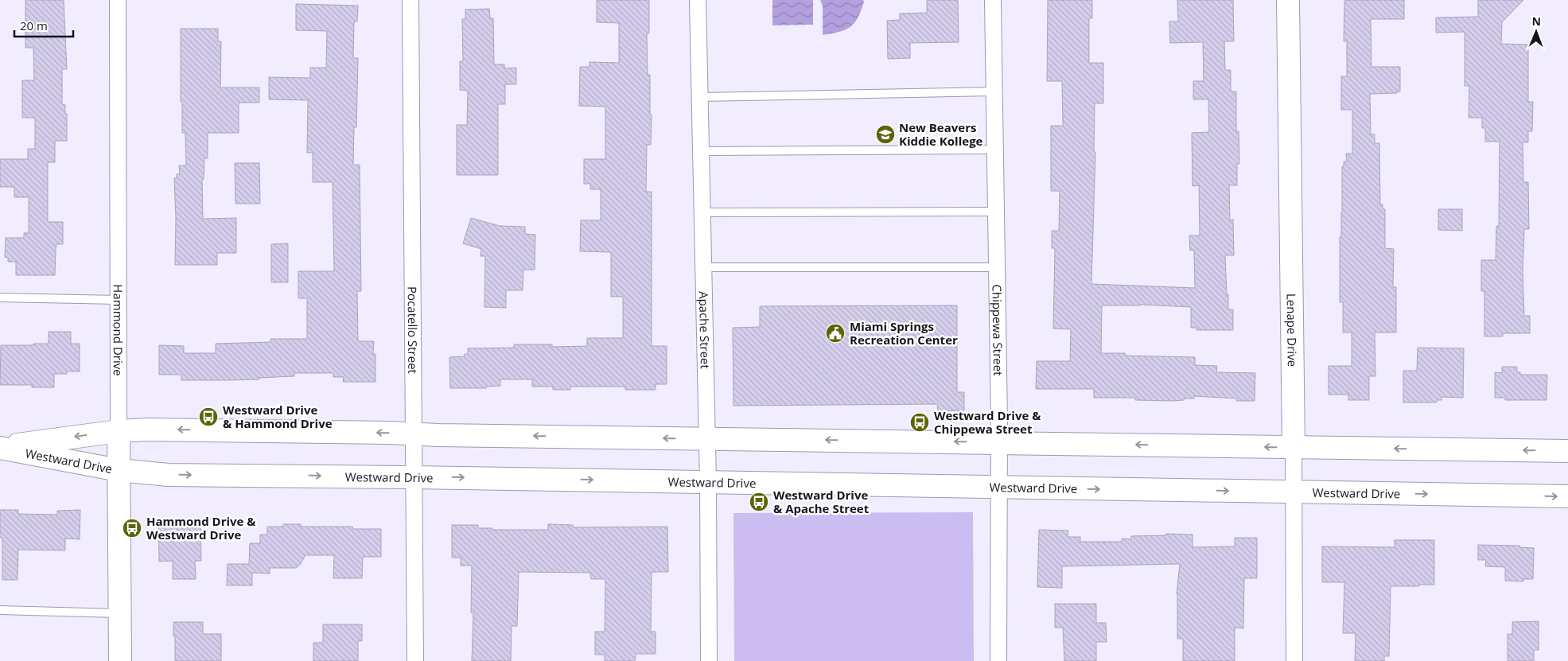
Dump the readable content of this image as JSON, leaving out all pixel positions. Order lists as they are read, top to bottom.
{
  "streets": {
    "street": [
      "Pocatello Street",
      "Apache Street",
      "Chippewa Street",
      "Lenape Drive",
      "Hammond Drive",
      "Westward Drive"
    ]
  },
  "crossings": [
    ["Pocatello Street", "Westward Drive"],
    ["Apache Street", "Westward Drive"],
    ["Chippewa Street", "Westward Drive"],
    ["Lenape Drive", "Westward Drive"],
    ["Hammond Drive", "Westward Drive"]
  ],
  "places": {
    "school or university": ["New Beavers Kiddie Kollege"],
    "public building": ["Miami Springs Recreation Center"],
    "bus stop": [
      "Westward Drive & Hammond Drive",
      "Westward Drive & Chippewa Street",
      "Westward Drive & Apache Street",
      "Hammond Drive & Westward Drive"
    ]
  },
  "scale_bar": "20 m",
  "north": "top"
}
